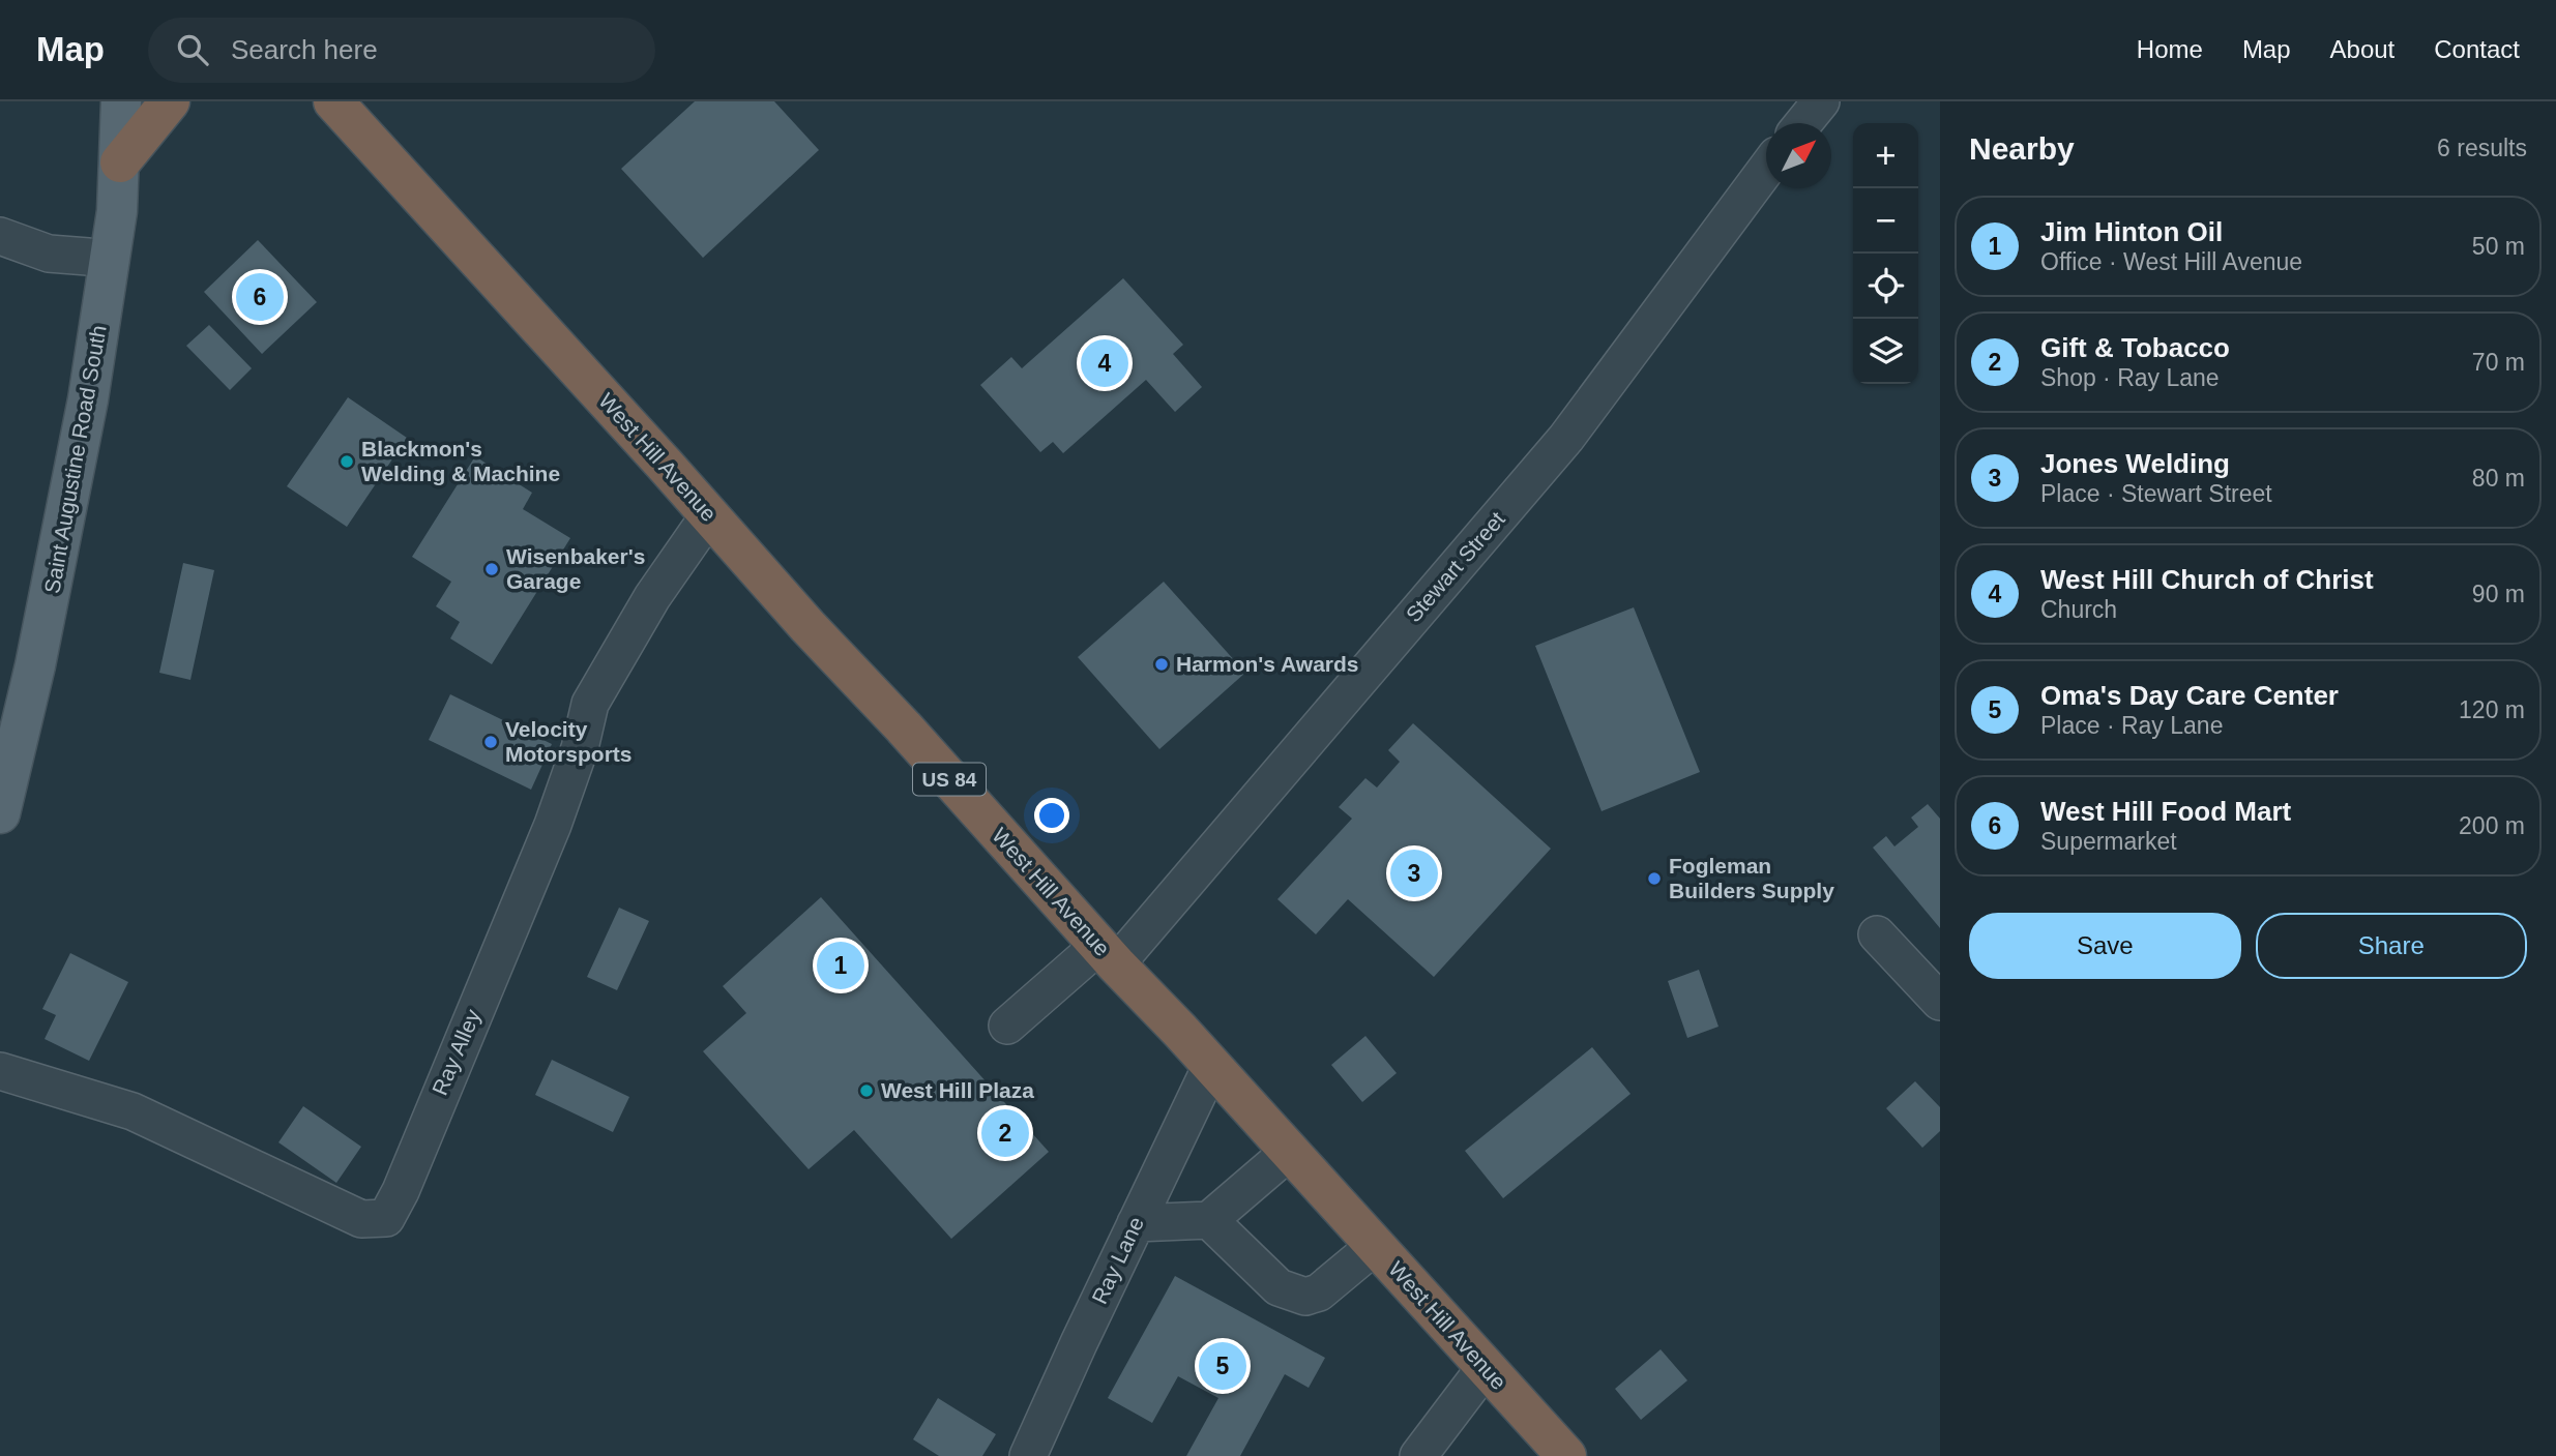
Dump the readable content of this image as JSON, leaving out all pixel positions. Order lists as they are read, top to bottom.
{
  "streets": {
    "highway": ["West Hill Avenue", "US 84"],
    "main road": ["Saint Augustine Road South"],
    "street": ["Stewart Street", "Ray Alley", "Ray Lane"]
  },
  "crossings": [
    ["West Hill Avenue", "Stewart Street"],
    ["West Hill Avenue", "Ray Alley"],
    ["West Hill Avenue", "Ray Lane"]
  ],
  "places": [
    "Blackmon's Welding & Machine",
    "Wisenbaker's Garage",
    "Harmon's Awards",
    "Velocity Motorsports",
    "Fogleman Builders Supply",
    "West Hill Plaza"
  ],
  "north": "top right",
  "page": {
    "header": "Map",
    "search": "Search here",
    "nav": [
      "Home",
      "Map",
      "About",
      "Contact"
    ],
    "heading": ["Nearby", "6 results"],
    "map_buttons": ["+", "−"],
    "list": [
      {
        "mark": "1",
        "name": "Jim Hinton Oil",
        "note": "Office · West Hill Avenue",
        "value": "50 m"
      },
      {
        "mark": "2",
        "name": "Gift & Tobacco",
        "note": "Shop · Ray Lane",
        "value": "70 m"
      },
      {
        "mark": "3",
        "name": "Jones Welding",
        "note": "Place · Stewart Street",
        "value": "80 m"
      },
      {
        "mark": "4",
        "name": "West Hill Church of Christ",
        "note": "Church",
        "value": "90 m"
      },
      {
        "mark": "5",
        "name": "Oma's Day Care Center",
        "note": "Place · Ray Lane",
        "value": "120 m"
      },
      {
        "mark": "6",
        "name": "West Hill Food Mart",
        "note": "Supermarket",
        "value": "200 m"
      }
    ],
    "pins": [
      "6",
      "4",
      "3",
      "1",
      "2",
      "5"
    ],
    "buttons": ["Save", "Share"]
  }
}
